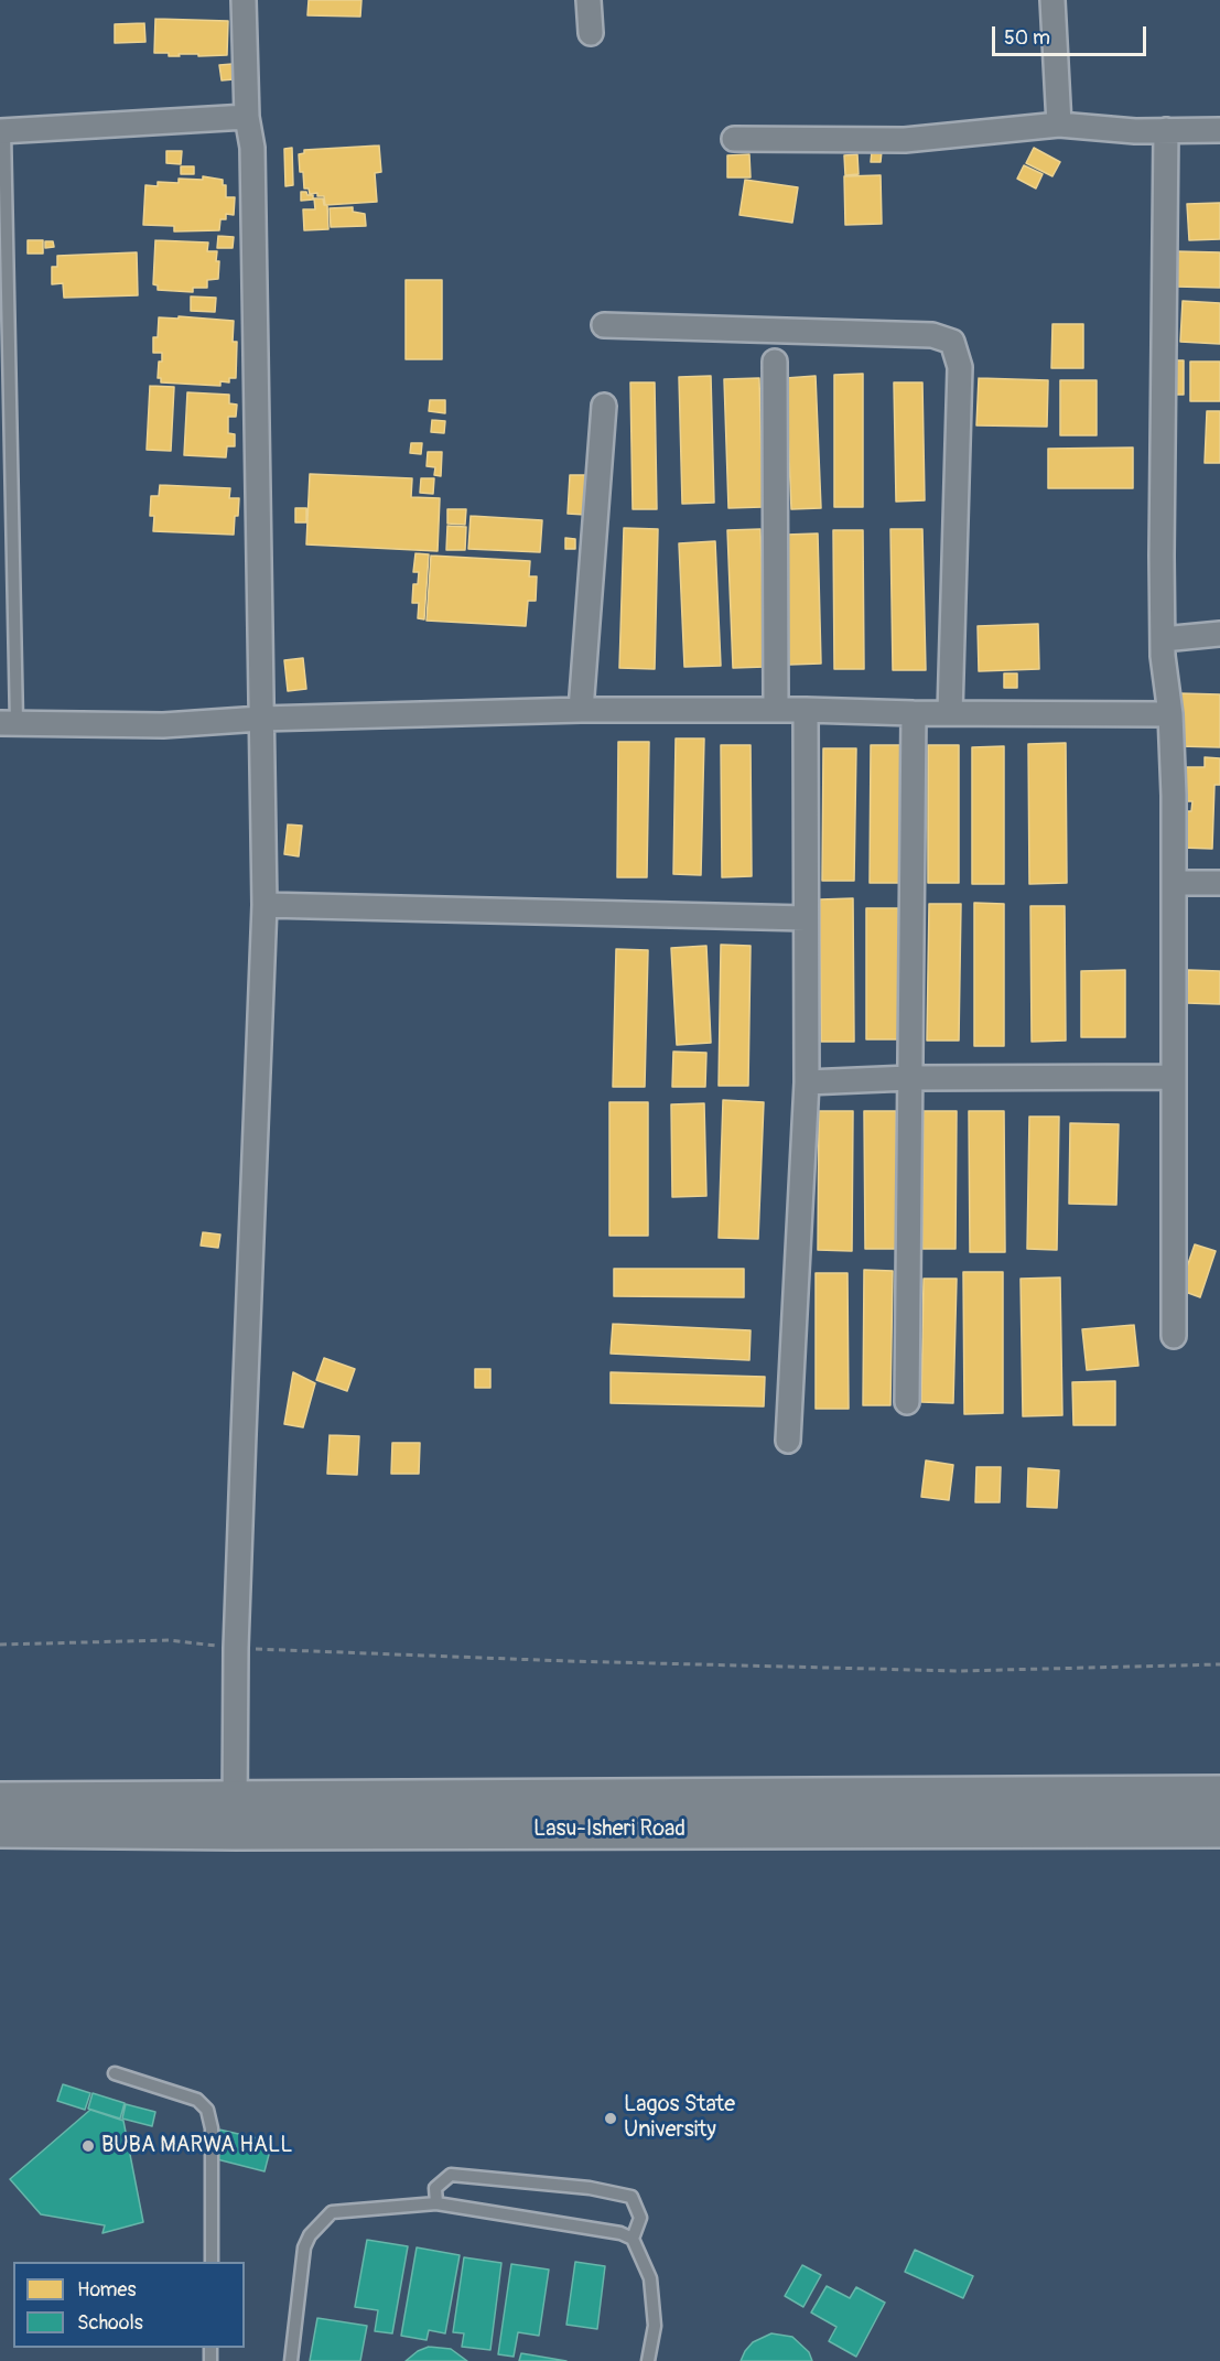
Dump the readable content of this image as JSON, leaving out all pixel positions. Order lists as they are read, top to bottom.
{
  "streets": {
    "main road": ["Lasu-Isheri Road"]
  },
  "places": ["Lagos State University", "BUBA MARWA HALL"],
  "legend": ["Homes", "Schools"],
  "scale_bar": "50 m"
}
